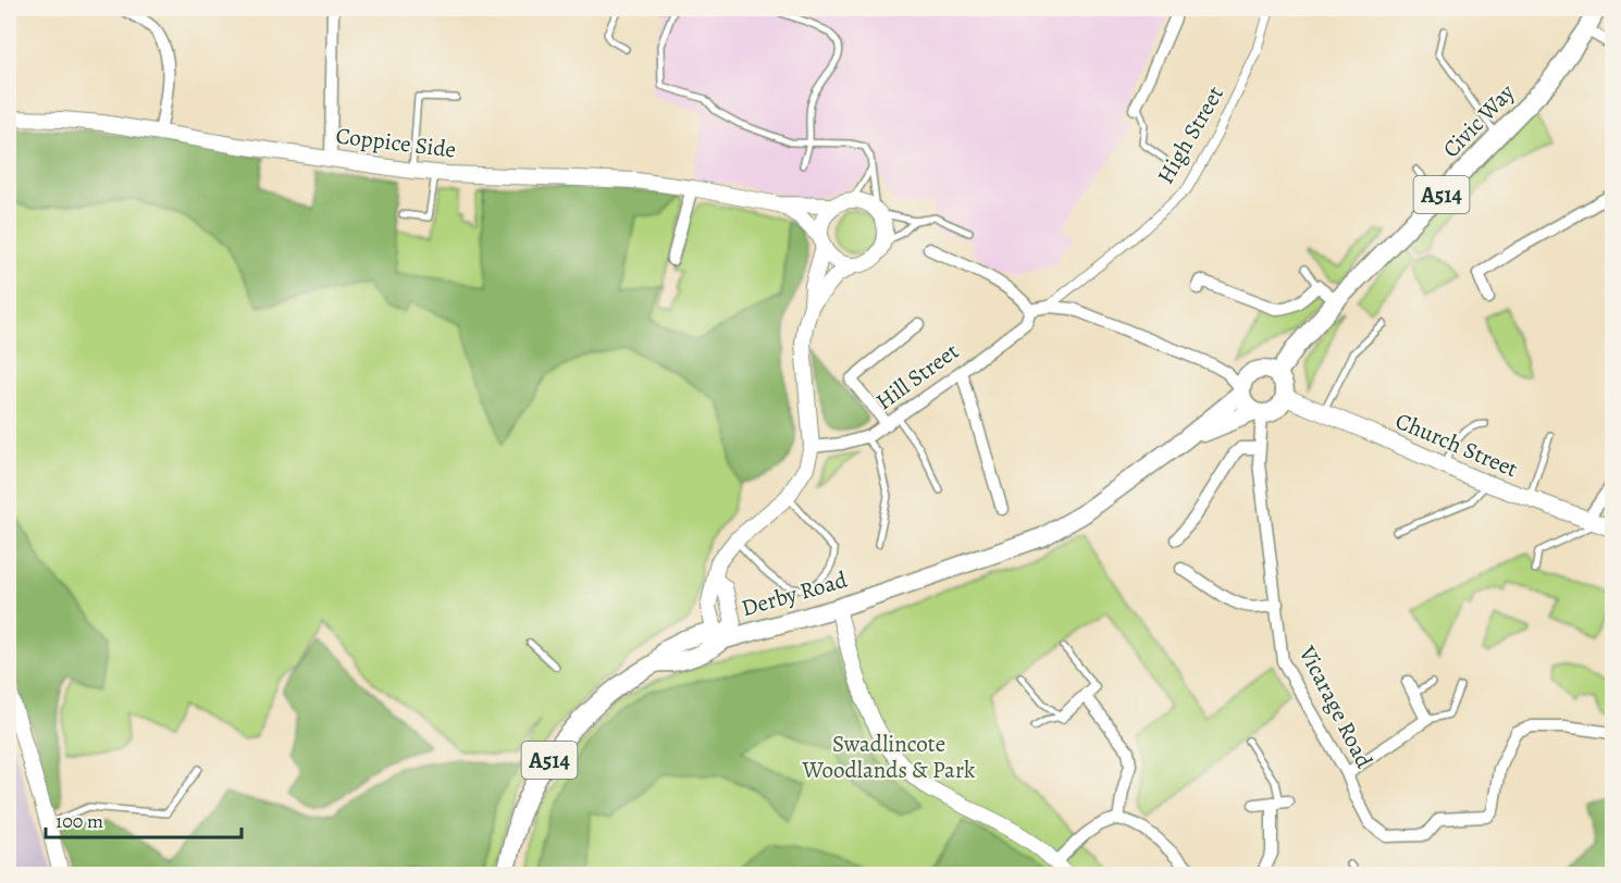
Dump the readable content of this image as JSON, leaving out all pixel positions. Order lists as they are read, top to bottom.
{
  "streets": {
    "main road": [
      "Civic Way",
      "A514",
      "Church Street",
      "Derby Road"
    ],
    "street": [
      "High Street",
      "Coppice Side",
      "Hill Street",
      "Vicarage Road"
    ]
  },
  "crossings": [
    ["Civic Way", "A514"],
    ["Civic Way", "Church Street"],
    ["Civic Way", "Derby Road"],
    ["Civic Way", "Vicarage Road"],
    ["A514", "Church Street"],
    ["A514", "Derby Road"],
    ["A514", "Vicarage Road"],
    ["Church Street", "Derby Road"],
    ["Church Street", "Vicarage Road"],
    ["Derby Road", "Vicarage Road"]
  ],
  "parks": ["Swadlincote Woodlands & Park"],
  "scale_bar": "100 m"
}
